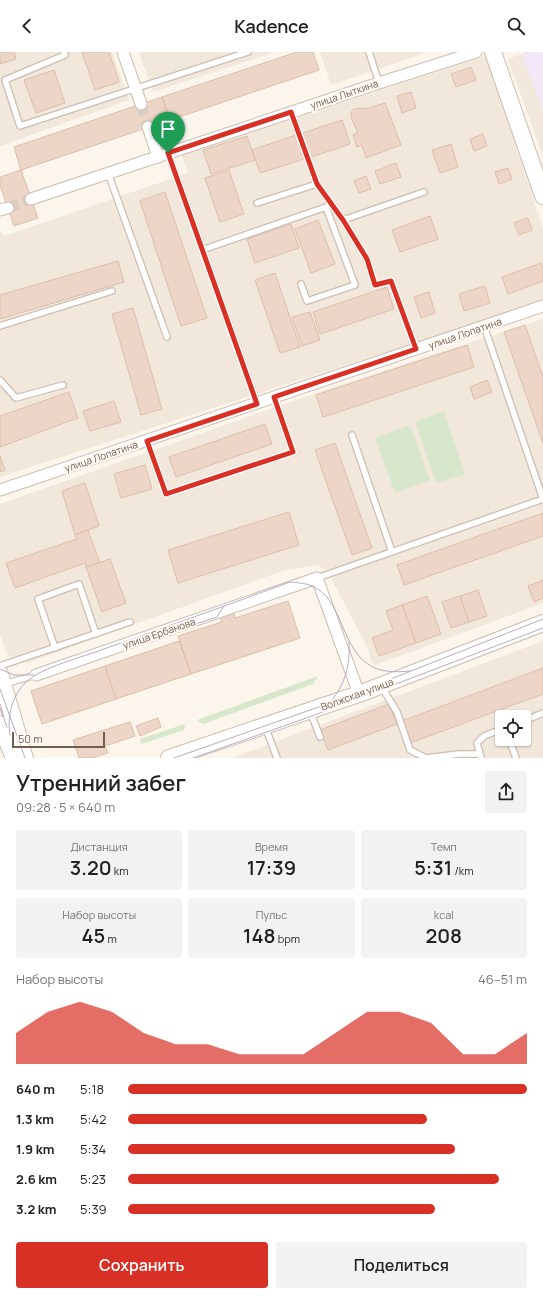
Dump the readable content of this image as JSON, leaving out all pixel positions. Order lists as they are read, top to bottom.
{
  "streets": {
    "street": [
      "улица Лыткина",
      "улица Лопатина",
      "улица Ербанова",
      "Волжская улица"
    ]
  },
  "scale_bar": "50 m",
  "page": {
    "header": "Kadence",
    "scale": "50 m",
    "heading": ["Утренний забег", "09:28 · 5 × 640 m"],
    "stats": [
      ["Дистанция", "3.20 km"],
      ["Время", "17:39"],
      ["Темп", "5:31 /km"],
      ["Набор высоты", "45 m"],
      ["Пульс", "148 bpm"],
      ["kcal", "208"]
    ],
    "chart": ["Набор высоты", "46–51 m"],
    "list": [
      {
        "name": "640 m",
        "note": "5:18"
      },
      {
        "name": "1.3 km",
        "note": "5:42"
      },
      {
        "name": "1.9 km",
        "note": "5:34"
      },
      {
        "name": "2.6 km",
        "note": "5:23"
      },
      {
        "name": "3.2 km",
        "note": "5:39"
      }
    ],
    "buttons": ["Сохранить", "Поделиться"]
  }
}
